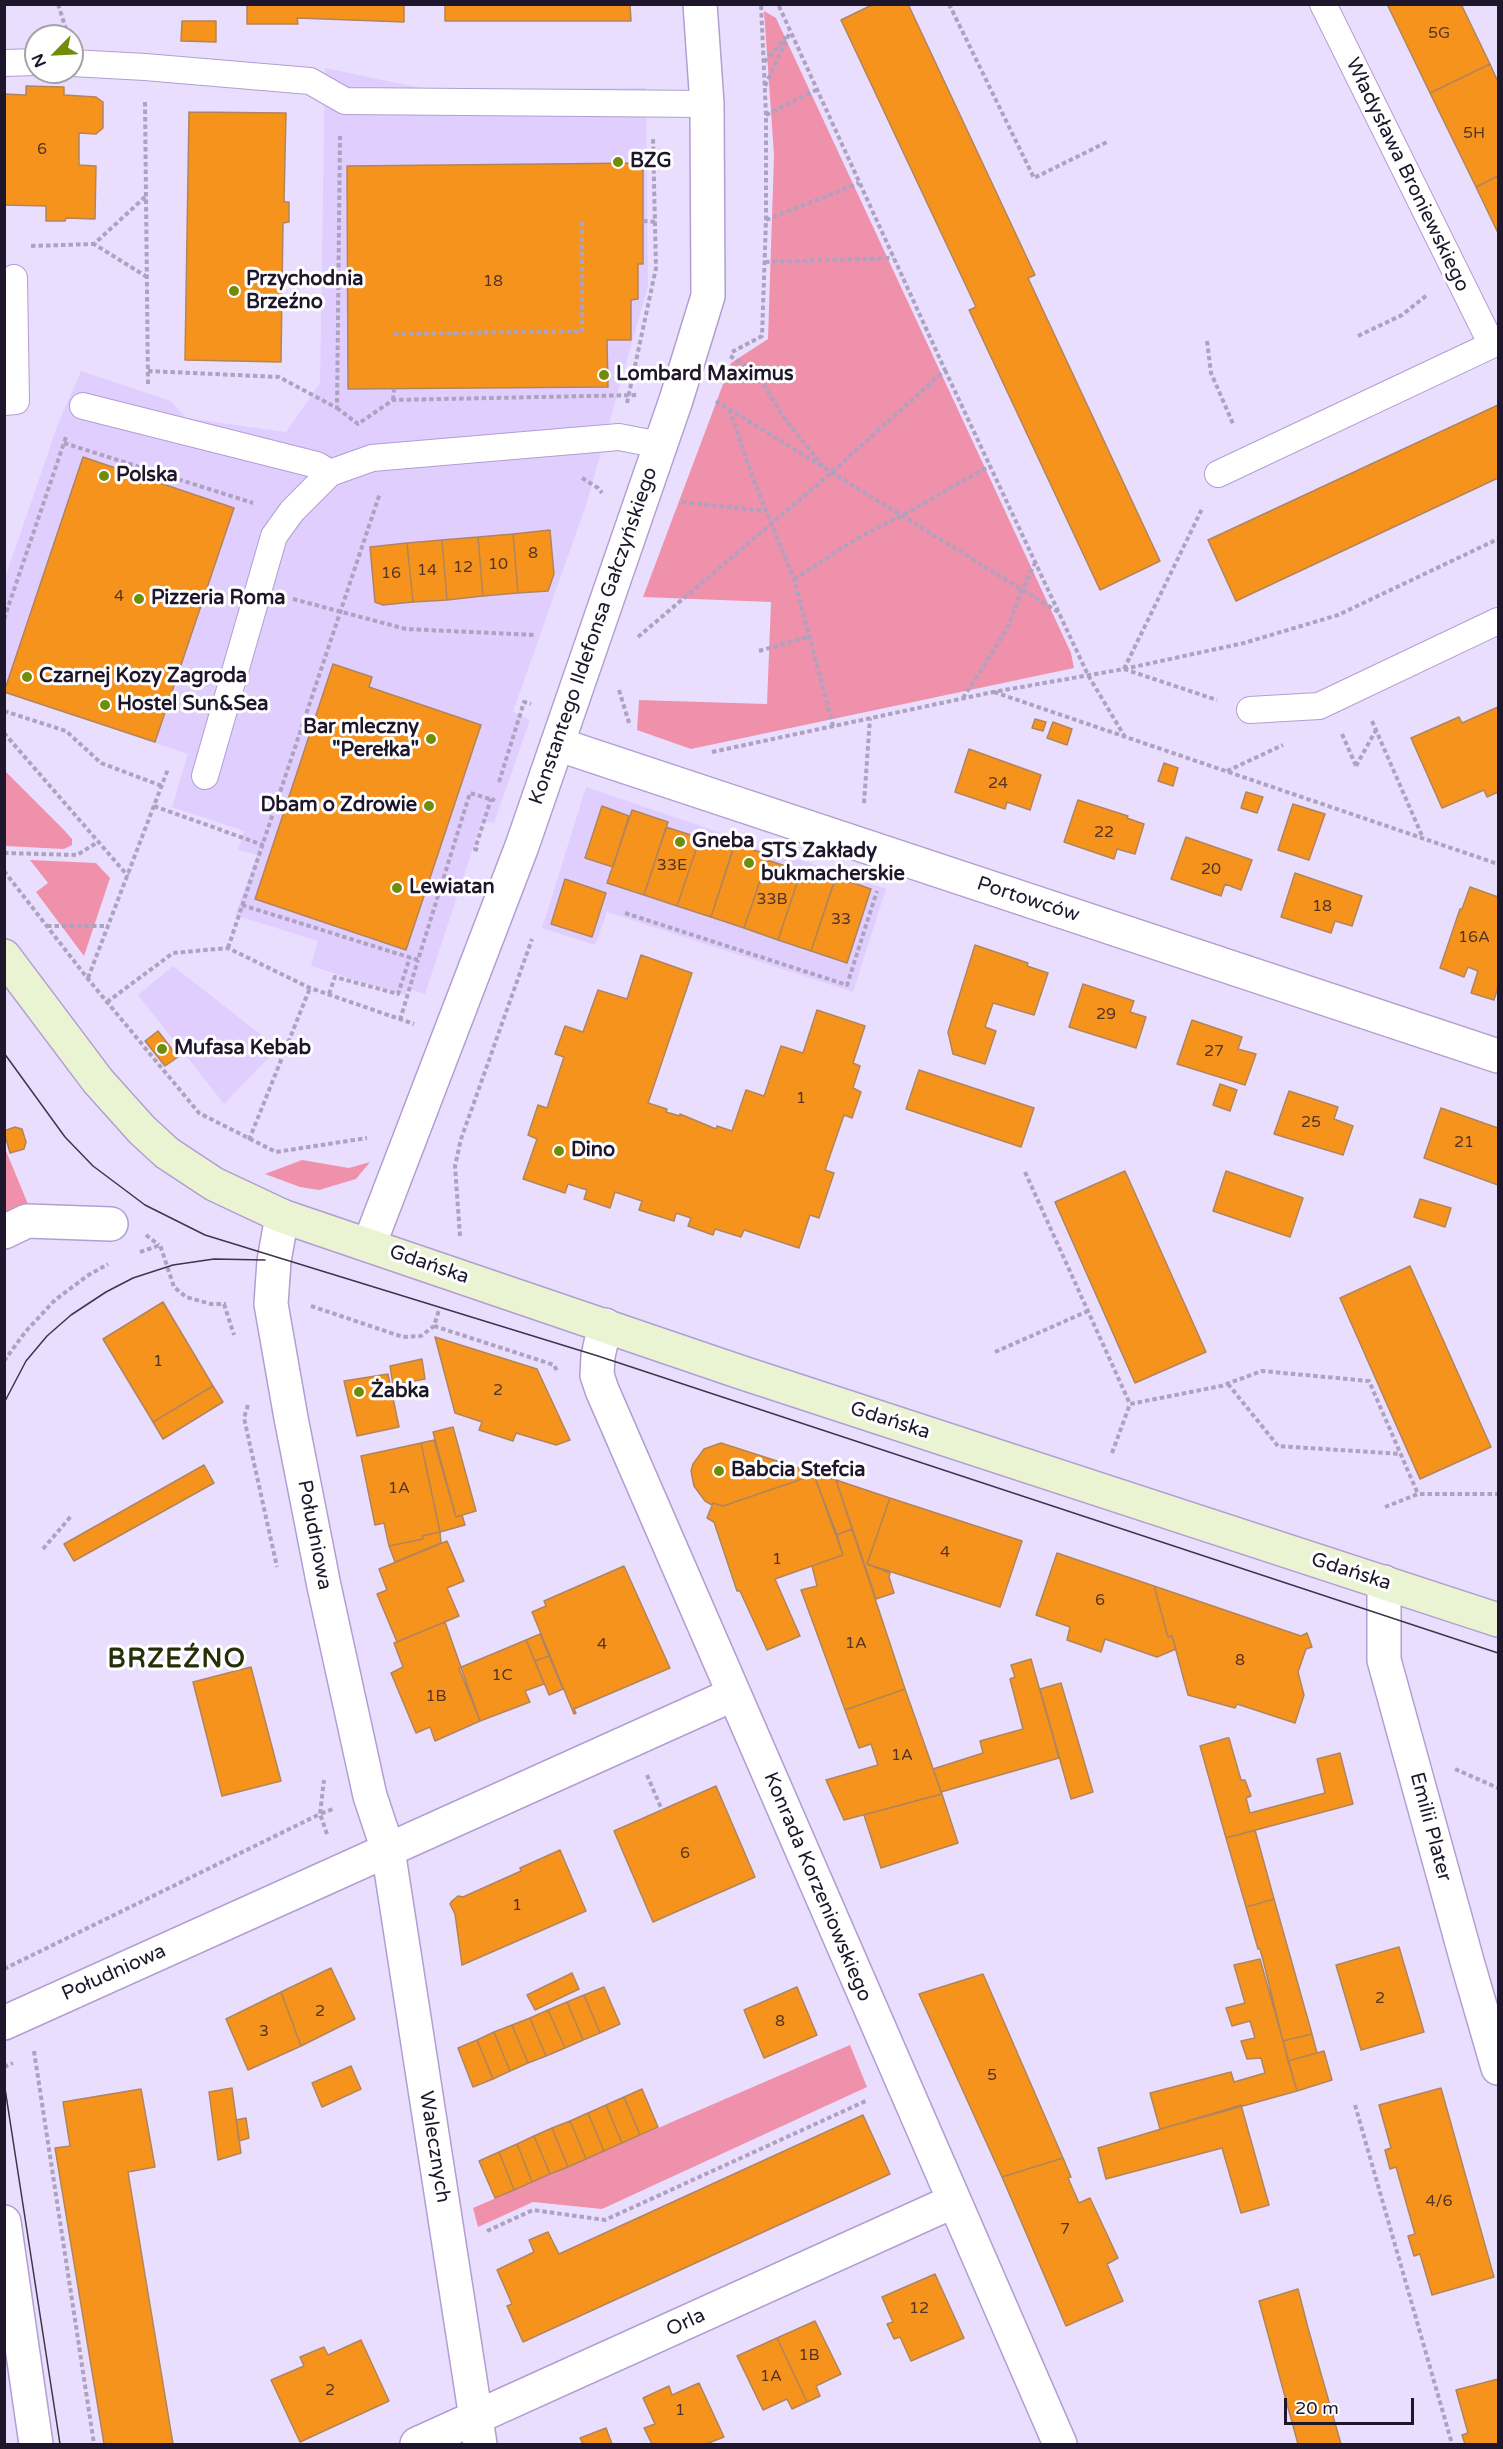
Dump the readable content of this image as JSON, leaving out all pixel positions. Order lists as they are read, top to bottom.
{
  "streets": {
    "street": [
      "Konstantego Ildefonsa Gałczyńskiego",
      "Portowców",
      "Gdańska",
      "Południowa",
      "Emilii Plater",
      "Konrada Korzeniowskiego",
      "Walecznych",
      "Orla"
    ],
    "lane": ["Władysława Broniewskiego"]
  },
  "crossings": [
    ["Konstantego Ildefonsa Gałczyńskiego", "Portowców"],
    ["Konstantego Ildefonsa Gałczyńskiego", "Gdańska"],
    ["Gdańska", "Południowa"],
    ["Gdańska", "Emilii Plater"],
    ["Gdańska", "Konrada Korzeniowskiego"],
    ["Południowa", "Konrada Korzeniowskiego"],
    ["Południowa", "Walecznych"],
    ["Konrada Korzeniowskiego", "Orla"],
    ["Walecznych", "Orla"]
  ],
  "districts": ["BRZEŹNO"],
  "places": [
    "BZG",
    "Przychodnia Brzeźno",
    "Lombard Maximus",
    "Polska",
    "Pizzeria Roma",
    "Czarnej Kozy Zagroda",
    "Hostel Sun&Sea",
    "Bar mleczny \"Perełka\"",
    "Dbam o Zdrowie",
    "Gneba",
    "STS Zakłady bukmacherskie",
    "Lewiatan",
    "Mufasa Kebab",
    "Dino",
    "Żabka",
    "Babcia Stefcia"
  ],
  "house_numbers": [
    "5G",
    "5H",
    "6",
    "18",
    "8",
    "10",
    "12",
    "14",
    "16",
    "4",
    "24",
    "22",
    "33E",
    "20",
    "33B",
    "18",
    "33",
    "16A",
    "29",
    "27",
    "1",
    "25",
    "21",
    "1",
    "2",
    "1A",
    "4",
    "1",
    "6",
    "1A",
    "4",
    "8",
    "1C",
    "1B",
    "1A",
    "6",
    "1",
    "2",
    "2",
    "8",
    "3",
    "5",
    "4/6",
    "7",
    "12",
    "1B",
    "1A",
    "2",
    "1"
  ],
  "scale_bar": "20 m",
  "north": "bottom left"
}
